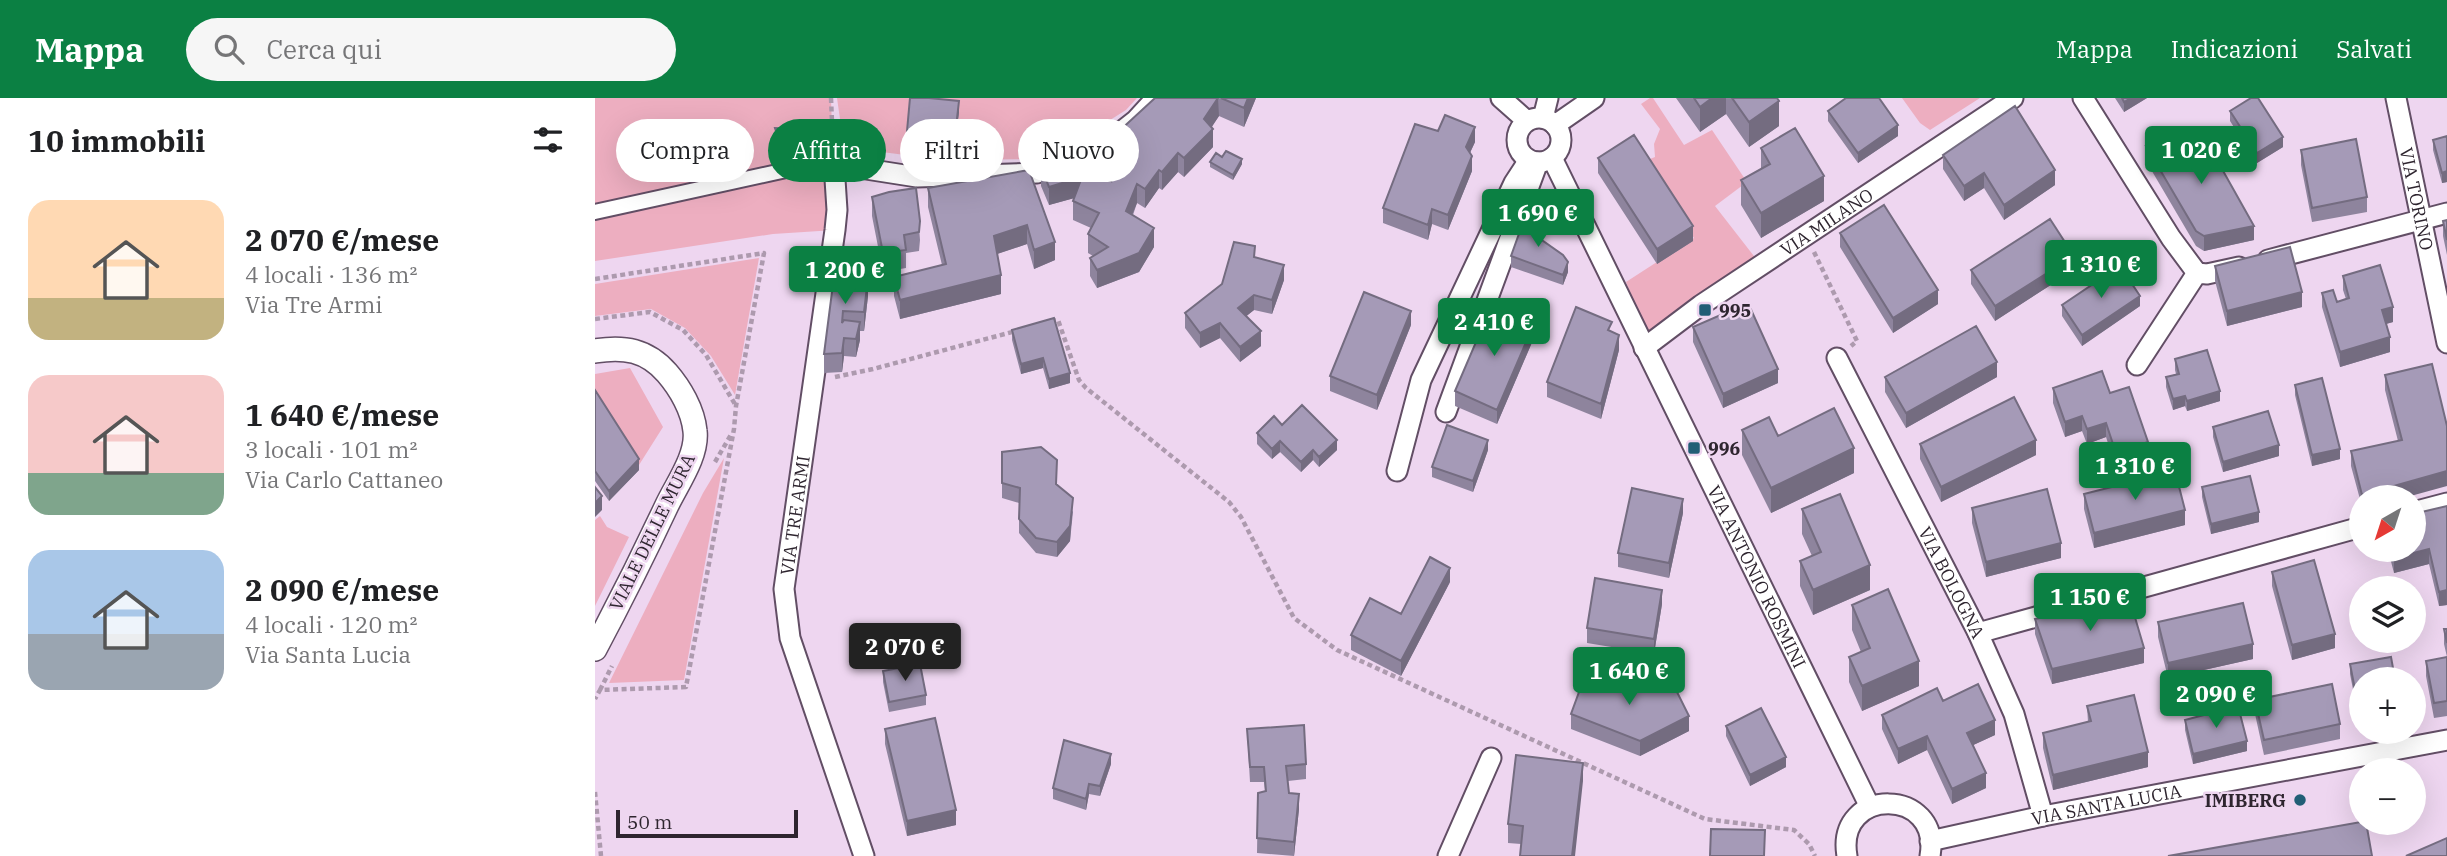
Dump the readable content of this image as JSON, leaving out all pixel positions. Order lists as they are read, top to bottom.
{
  "streets": {
    "street": [
      "VIA TORINO",
      "VIA MILANO",
      "VIA TRE ARMI",
      "VIALE DELLE MURA",
      "VIA ANTONIO ROSMINI",
      "VIA BOLOGNA",
      "VIA SANTA LUCIA"
    ]
  },
  "crossings": [
    ["VIA MILANO", "VIA ANTONIO ROSMINI"],
    ["VIA BOLOGNA", "VIA SANTA LUCIA"]
  ],
  "places": {
    "transit": ["995", "996"],
    "other": ["IMIBERG"]
  },
  "scale_bar": "50 m",
  "north": "bottom left",
  "page": {
    "header": "Mappa",
    "search": "Cerca qui",
    "nav": ["Mappa", "Indicazioni", "Salvati"],
    "heading": "10 immobili",
    "chip": [
      "Compra",
      "Affitta",
      "Filtri",
      "Nuovo"
    ],
    "price": [
      "1 020 €",
      "1 690 €",
      "1 310 €",
      "1 200 €",
      "2 410 €",
      "1 310 €",
      "1 150 €",
      "2 070 €",
      "1 640 €",
      "2 090 €"
    ],
    "list": [
      {
        "name": "2 070 €/mese",
        "note": "4 locali · 136 m² · Via Tre Armi"
      },
      {
        "name": "1 640 €/mese",
        "note": "3 locali · 101 m² · Via Carlo Cattaneo"
      },
      {
        "name": "2 090 €/mese",
        "note": "4 locali · 120 m² · Via Santa Lucia"
      }
    ],
    "map_buttons": ["+", "−"],
    "scale": "50 m"
  }
}
